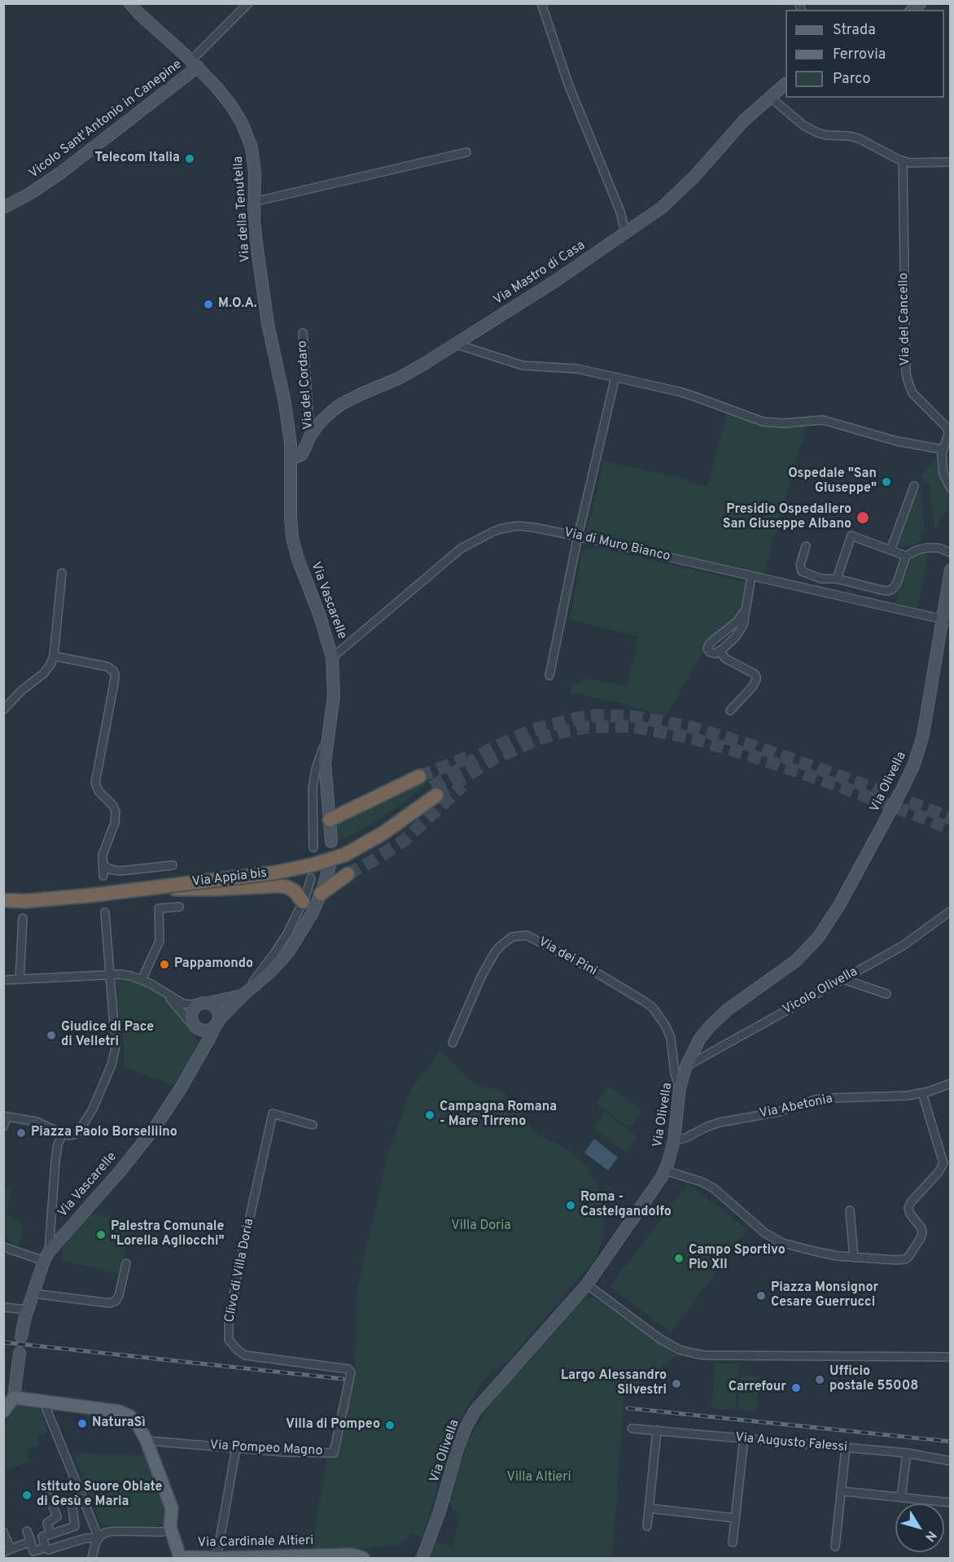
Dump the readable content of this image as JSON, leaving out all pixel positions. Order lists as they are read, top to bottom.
{
  "streets": {
    "highway": ["Via Appia bis"],
    "main road": ["Via Cardinale Altieri"],
    "street": [
      "Vicolo Sant'Antonio in Canepine",
      "Via della Tenutella",
      "Via Mastro di Casa",
      "Via del Cancello",
      "Via del Cordaro",
      "Via di Muro Bianco",
      "Via Vascarelle",
      "Via Olivella",
      "Via dei Pini",
      "Vicolo Olivella",
      "Via Abetonia",
      "Clivo di Villa Doria",
      "Via Augusto Falessi",
      "Via Pompeo Magno"
    ]
  },
  "crossings": [
    ["Vicolo Sant'Antonio in Canepine", "Via della Tenutella"],
    ["Via della Tenutella", "Via Mastro di Casa"],
    ["Via della Tenutella", "Via Vascarelle"],
    ["Via Mastro di Casa", "Via del Cordaro"],
    ["Via Mastro di Casa", "Via Vascarelle"],
    ["Via di Muro Bianco", "Via Vascarelle"],
    ["Via di Muro Bianco", "Via Olivella"],
    ["Via Vascarelle", "Via Appia bis"],
    ["Via Olivella", "Via dei Pini"],
    ["Via Olivella", "Vicolo Olivella"],
    ["Via Olivella", "Via Abetonia"],
    ["Clivo di Villa Doria", "Via Pompeo Magno"]
  ],
  "parks": ["Villa Doria", "Villa Altieri"],
  "places": [
    "Telecom Italia",
    "M.O.A.",
    "Ospedale \"San Giuseppe\"",
    "Presidio Ospedaliero San Giuseppe Albano",
    "Pappamondo",
    "Giudice di Pace di Velletri",
    "Campagna Romana - Mare Tirreno",
    "Piazza Paolo Borselliino",
    "Roma - Castelgandolfo",
    "Palestra Comunale \"Lorella Agliocchi\"",
    "Campo Sportivo Pio XII",
    "Piazza Monsignor Cesare Guerrucci",
    "Ufficio postale 55008",
    "Largo Alessandro Silvestri",
    "Carrefour",
    "NaturaSì",
    "Villa di Pompeo",
    "Istituto Suore Oblate di Gesù e Maria"
  ],
  "legend": ["Strada", "Ferrovia", "Parco"],
  "north": "bottom right"
}
